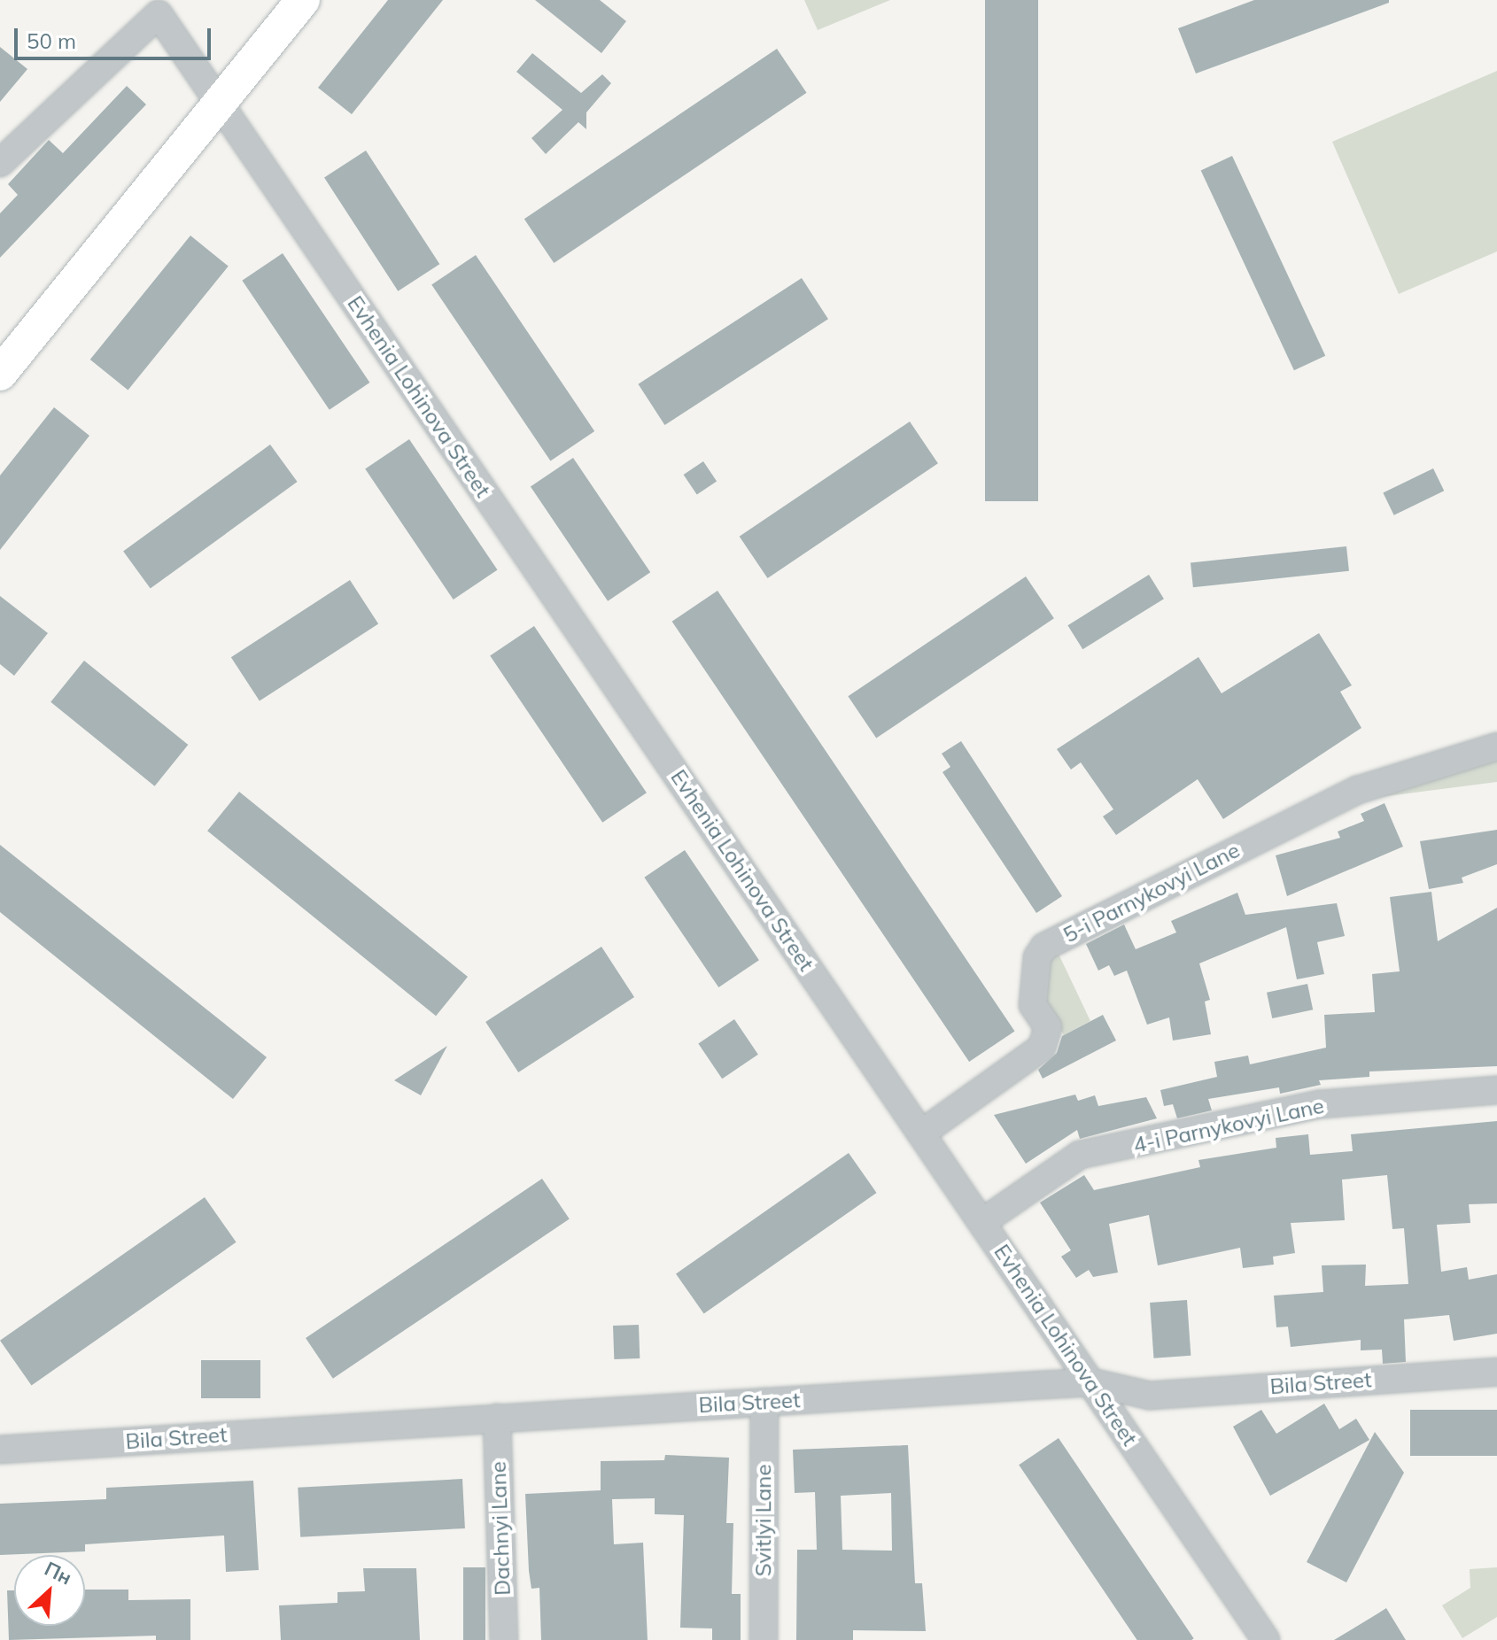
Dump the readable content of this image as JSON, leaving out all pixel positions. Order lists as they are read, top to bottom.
{
  "streets": {
    "street": [
      "Evhenia Lohinova Street",
      "5-i Parnykovyi Lane",
      "4-i Parnykovyi Lane",
      "Bila Street",
      "Svitlyi Lane",
      "Dachnyi Lane"
    ]
  },
  "crossings": [
    ["Evhenia Lohinova Street", "5-i Parnykovyi Lane"],
    ["Evhenia Lohinova Street", "4-i Parnykovyi Lane"],
    ["Evhenia Lohinova Street", "Bila Street"],
    ["Bila Street", "Svitlyi Lane"],
    ["Bila Street", "Dachnyi Lane"]
  ],
  "scale_bar": "50 m",
  "north": "top right"
}
